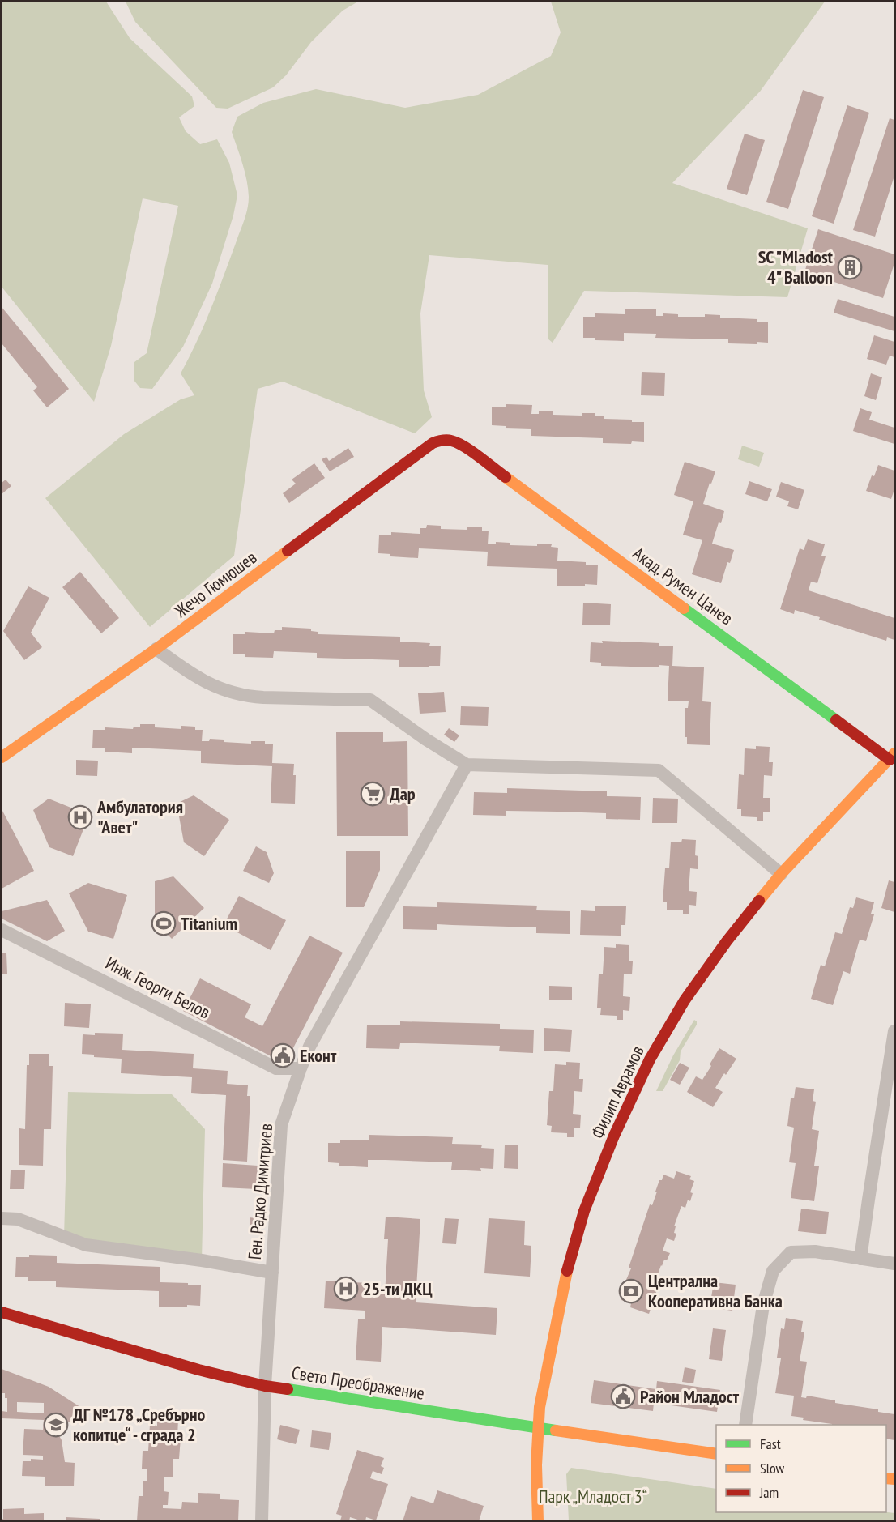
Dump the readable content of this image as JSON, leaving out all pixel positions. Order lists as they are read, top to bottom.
{
  "streets": {
    "street": [
      "Жечо Гюмюшев",
      "Акад. Румен Цанев",
      "Инж. Георги Белов",
      "Филип Аврамов",
      "Ген. Радко Димитриев",
      "Свето Преображение"
    ]
  },
  "crossings": [
    ["Жечо Гюмюшев", "Акад. Румен Цанев"],
    ["Акад. Румен Цанев", "Филип Аврамов"],
    ["Инж. Георги Белов", "Ген. Радко Димитриев"],
    ["Филип Аврамов", "Свето Преображение"],
    ["Ген. Радко Димитриев", "Свето Преображение"]
  ],
  "parks": ["Парк „Младост 3“"],
  "places": {
    "building": ["SC \"Mladost 4\" Balloon"],
    "supermarket": ["Дар"],
    "hospital": ["Амбулатория \"Авет\"", "25-ти ДКЦ"],
    "sports": ["Titanium"],
    "public building": ["Еконт", "Район Младост"],
    "bank": ["Централна Кооперативна Банка"],
    "school or university": ["ДГ №178 „Сребърно копитце“ - сграда 2"]
  },
  "legend": ["Fast", "Slow", "Jam"]
}
